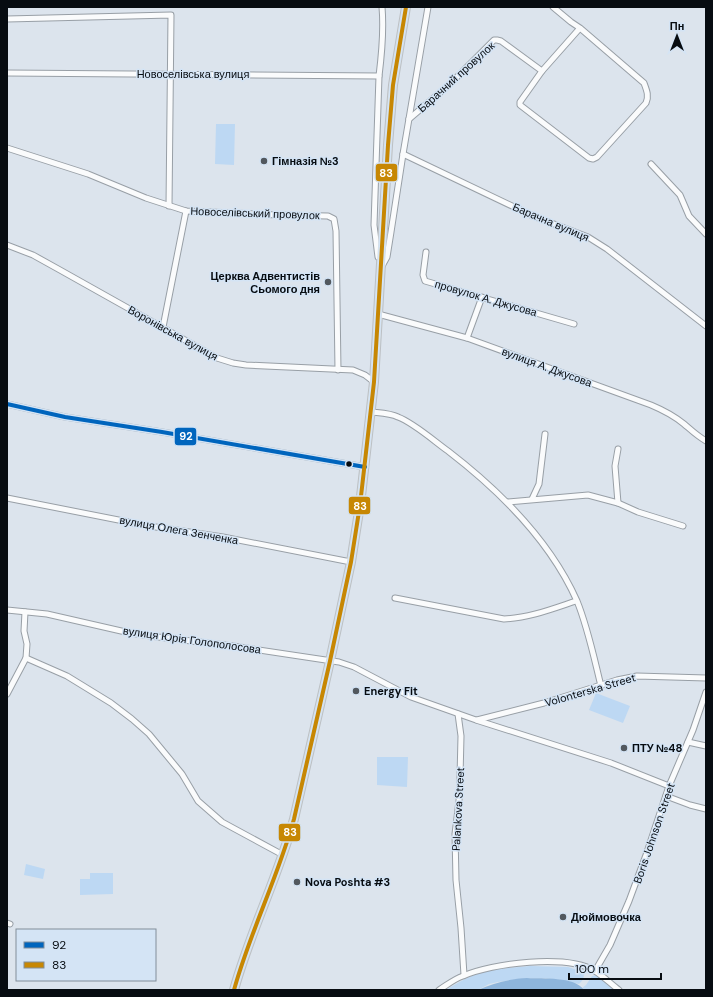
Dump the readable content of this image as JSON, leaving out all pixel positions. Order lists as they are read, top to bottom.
{
  "streets": {
    "street": [
      "Новоселівська вулиця",
      "Барачний провулок",
      "Новоселівський провулок",
      "Барачна вулиця",
      "провулок А. Джусова",
      "Воронівська вулиця",
      "вулиця А. Джусова",
      "вулиця Олега Зенченка",
      "вулиця Юрія Голополосова",
      "Volonterska Street",
      "Palankova Street",
      "Boris Johnson Street"
    ]
  },
  "crossings": [
    ["Новоселівський провулок", "Воронівська вулиця"]
  ],
  "places": [
    "Гімназія №3",
    "Церква Адвентистів Сьомого дня",
    "Energy Fit",
    "ПТУ №48",
    "Nova Poshta #3",
    "Дюймовочка"
  ],
  "lines": ["transit line 83", "transit line 92"],
  "legend": ["92", "83"],
  "scale_bar": "100 m",
  "north": "top"
}
